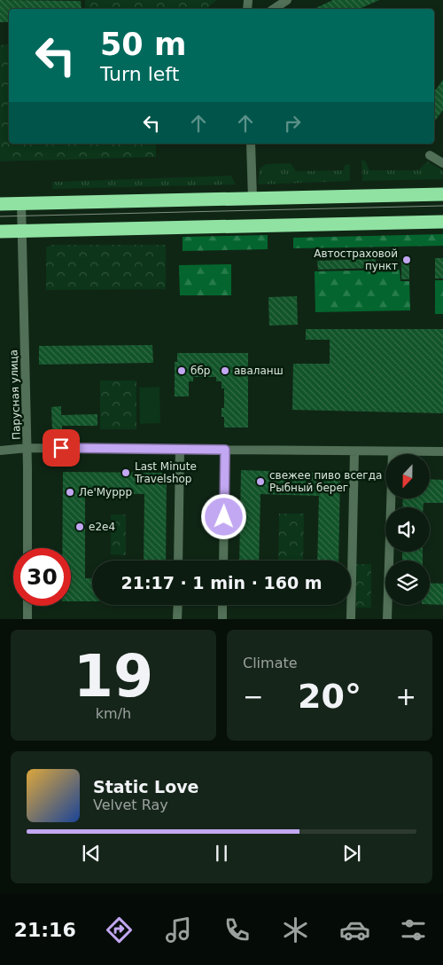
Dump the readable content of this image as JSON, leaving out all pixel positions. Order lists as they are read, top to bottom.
{
  "streets": {
    "street": ["Парусная улица"]
  },
  "places": [
    "Автостраховой пункт",
    "ббр",
    "аваланш",
    "Last Minute Travelshop",
    "свежее пиво всегда Рыбный берег",
    "Ле'Муррр",
    "е2е4"
  ],
  "north": "bottom",
  "page": {
    "turn": ["50 m", "Turn left"],
    "limit": "30",
    "trip": "21:17 · 1 min · 160 m",
    "tile": [
      ["19", "km/h"],
      "Climate"
    ],
    "heat": ["−", "20°", "+"],
    "song": ["Static Love", "Velvet Ray"],
    "tabs": "21:16"
  }
}
